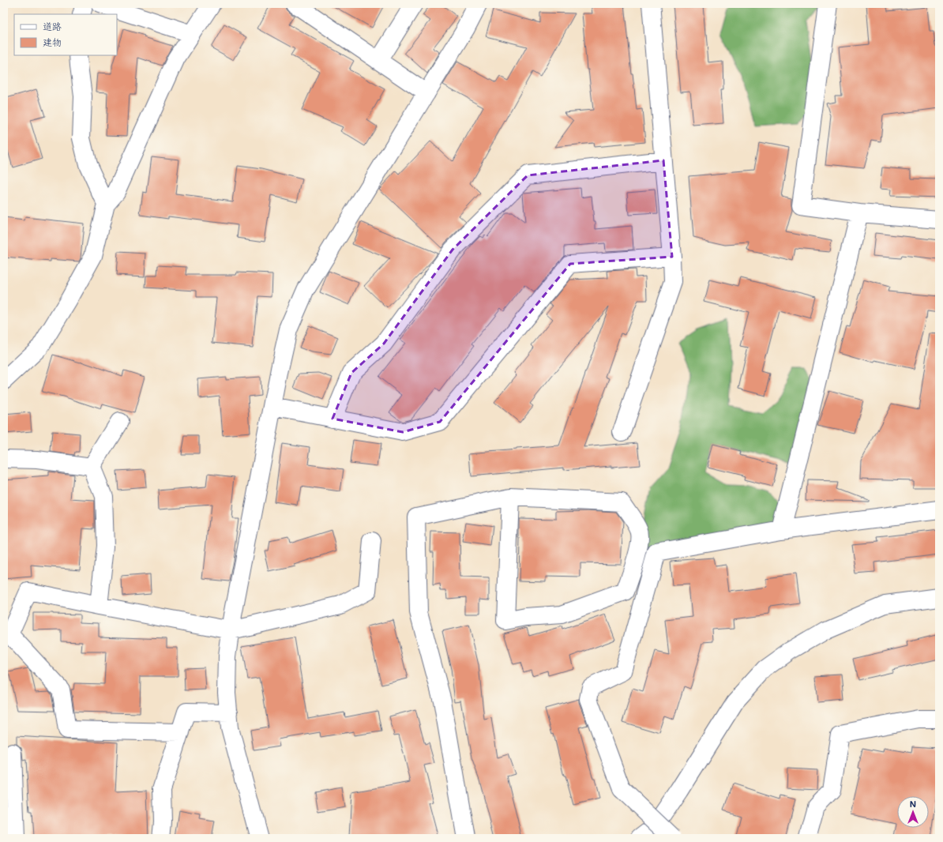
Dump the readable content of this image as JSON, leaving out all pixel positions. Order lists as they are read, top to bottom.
{
  "legend": ["道路", "建物"],
  "north": "top"
}
